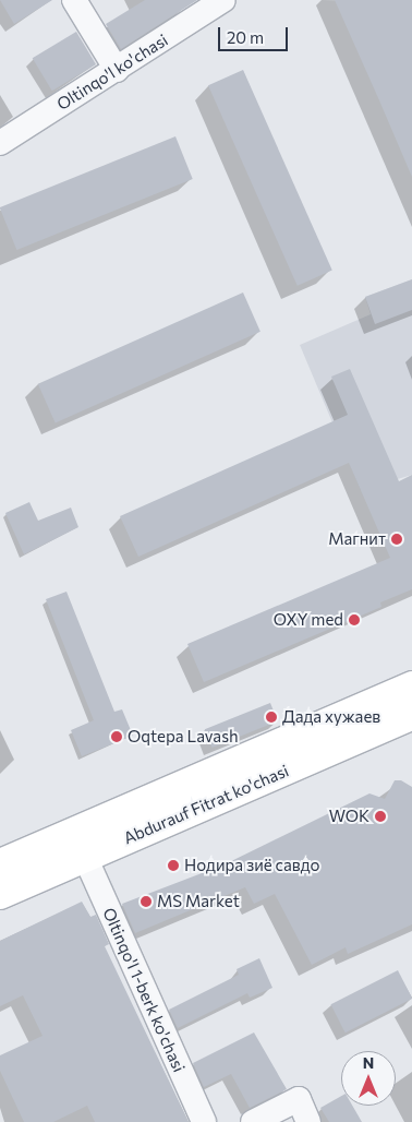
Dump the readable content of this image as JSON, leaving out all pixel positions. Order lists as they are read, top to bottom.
{
  "streets": {
    "main road": ["Abdurauf Fitrat ko'chasi"],
    "street": ["Oltinqo'l ko'chasi", "Oltinqo'l 1-berk ko'chasi"]
  },
  "crossings": [
    ["Abdurauf Fitrat ko'chasi", "Oltinqo'l 1-berk ko'chasi"]
  ],
  "places": [
    "Магнит",
    "OXY med",
    "Дада хужаев",
    "Oqtepa Lavash",
    "WOK",
    "Нодира зиё савдо",
    "MS Market"
  ],
  "scale_bar": "20 m",
  "north": "top"
}
